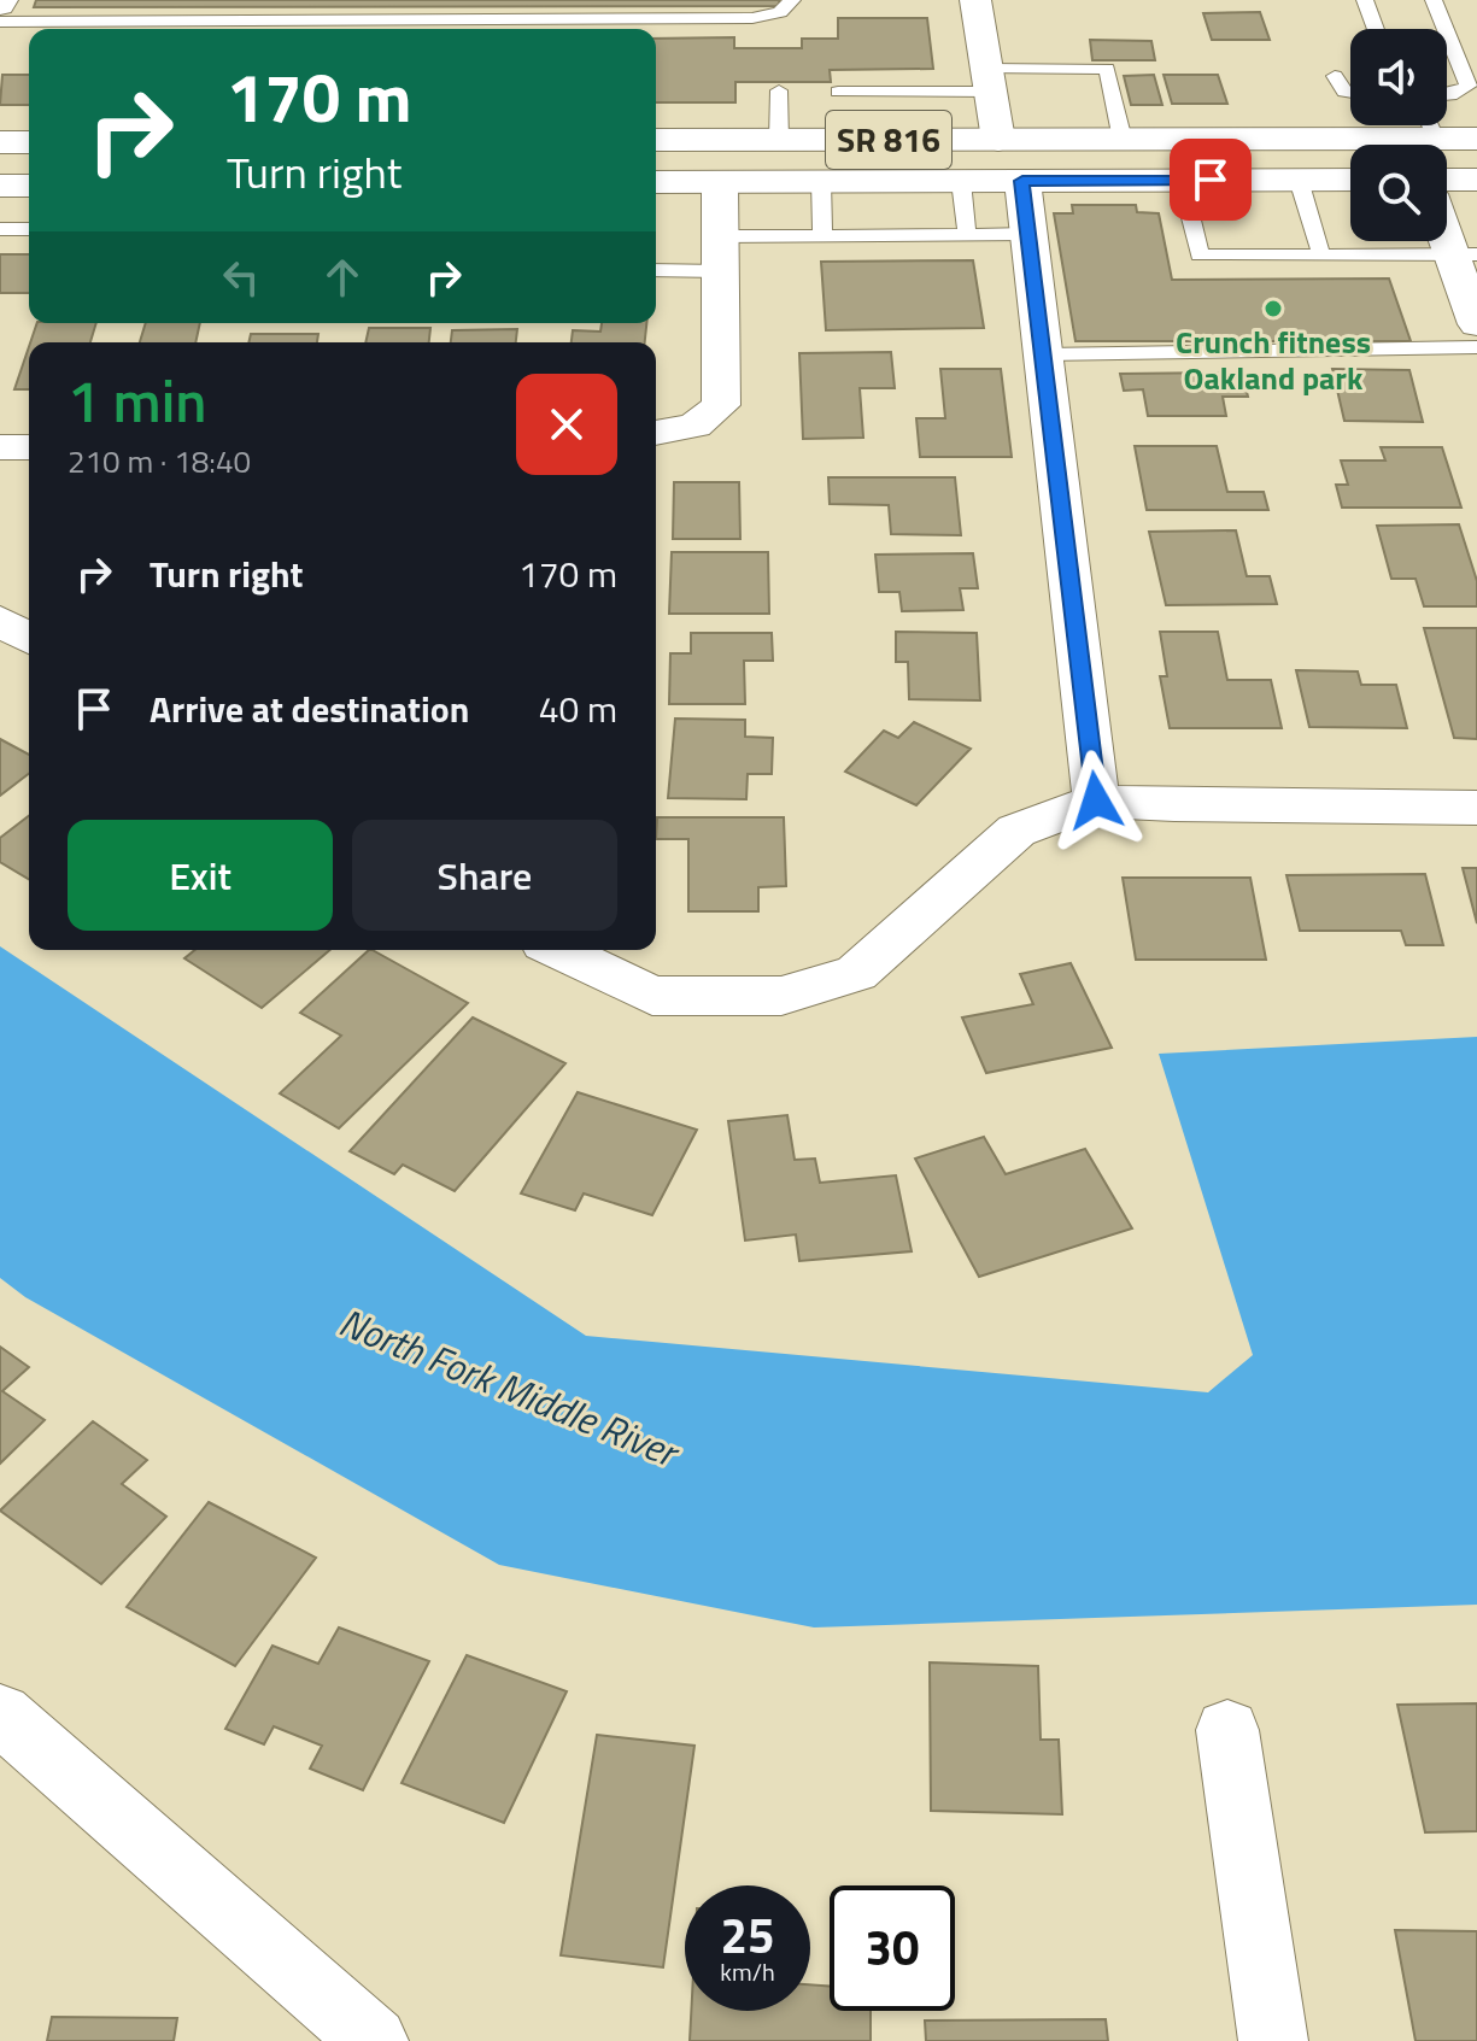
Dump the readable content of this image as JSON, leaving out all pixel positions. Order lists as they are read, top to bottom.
{
  "streets": {
    "main road": ["SR 816"]
  },
  "water": ["North Fork Middle River"],
  "places": ["Crunch fitness Oakland park"],
  "page": {
    "turn": ["170 m", "Turn right"],
    "heading": ["1 min", "210 m · 18:40"],
    "list": [
      {
        "name": "Turn right",
        "value": "170 m"
      },
      {
        "name": "Arrive at destination",
        "value": "40 m"
      }
    ],
    "buttons": ["Exit", "Share"],
    "speed": "25 km/h",
    "limit": "30"
  }
}
